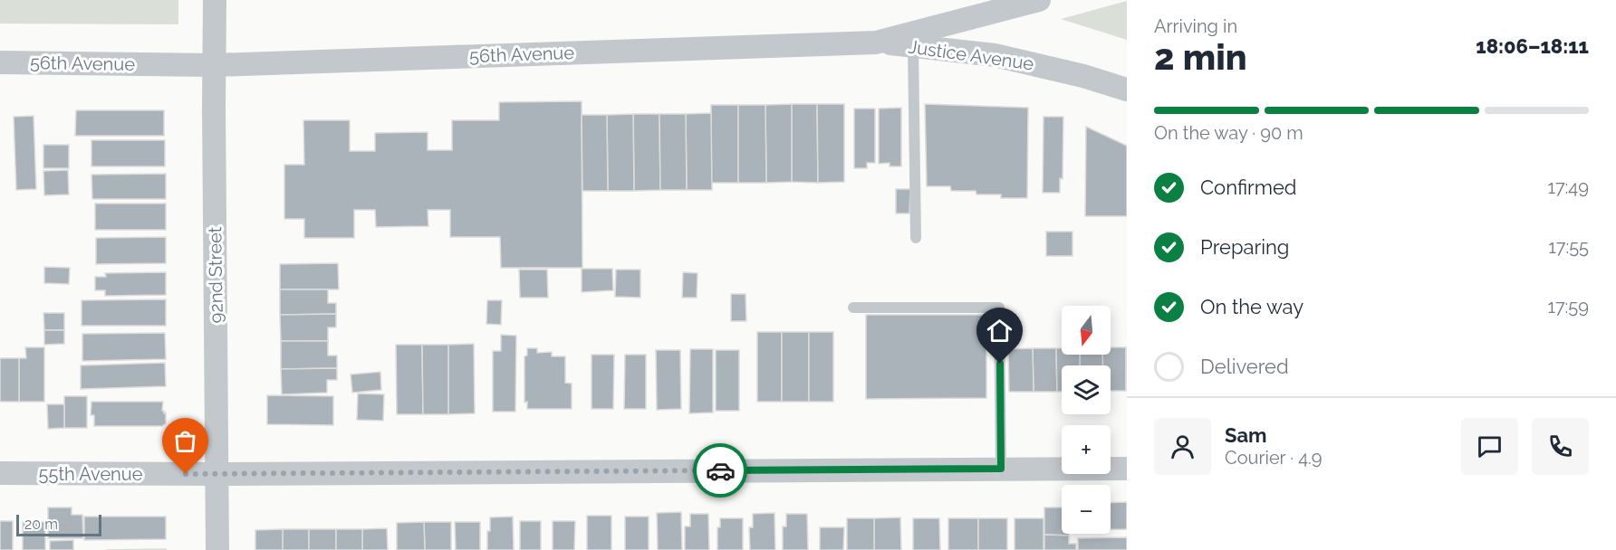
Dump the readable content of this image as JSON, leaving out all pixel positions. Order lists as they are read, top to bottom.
{
  "streets": {
    "street": [
      "56th Avenue",
      "Justice Avenue",
      "92nd Street",
      "55th Avenue"
    ]
  },
  "crossings": [
    ["56th Avenue", "Justice Avenue"],
    ["56th Avenue", "92nd Street"],
    ["92nd Street", "55th Avenue"]
  ],
  "scale_bar": "20 m",
  "north": "bottom",
  "page": {
    "heading": ["2 min", "Arriving in", "18:06–18:11"],
    "panel": ["Sam", "Courier · 4.9"],
    "bar": "On the way · 90 m",
    "list": [
      ["Confirmed", "17:49"],
      ["Preparing", "17:55"],
      ["On the way", "17:59"],
      "Delivered"
    ],
    "map_buttons": ["+", "−"],
    "scale": "20 m"
  }
}
